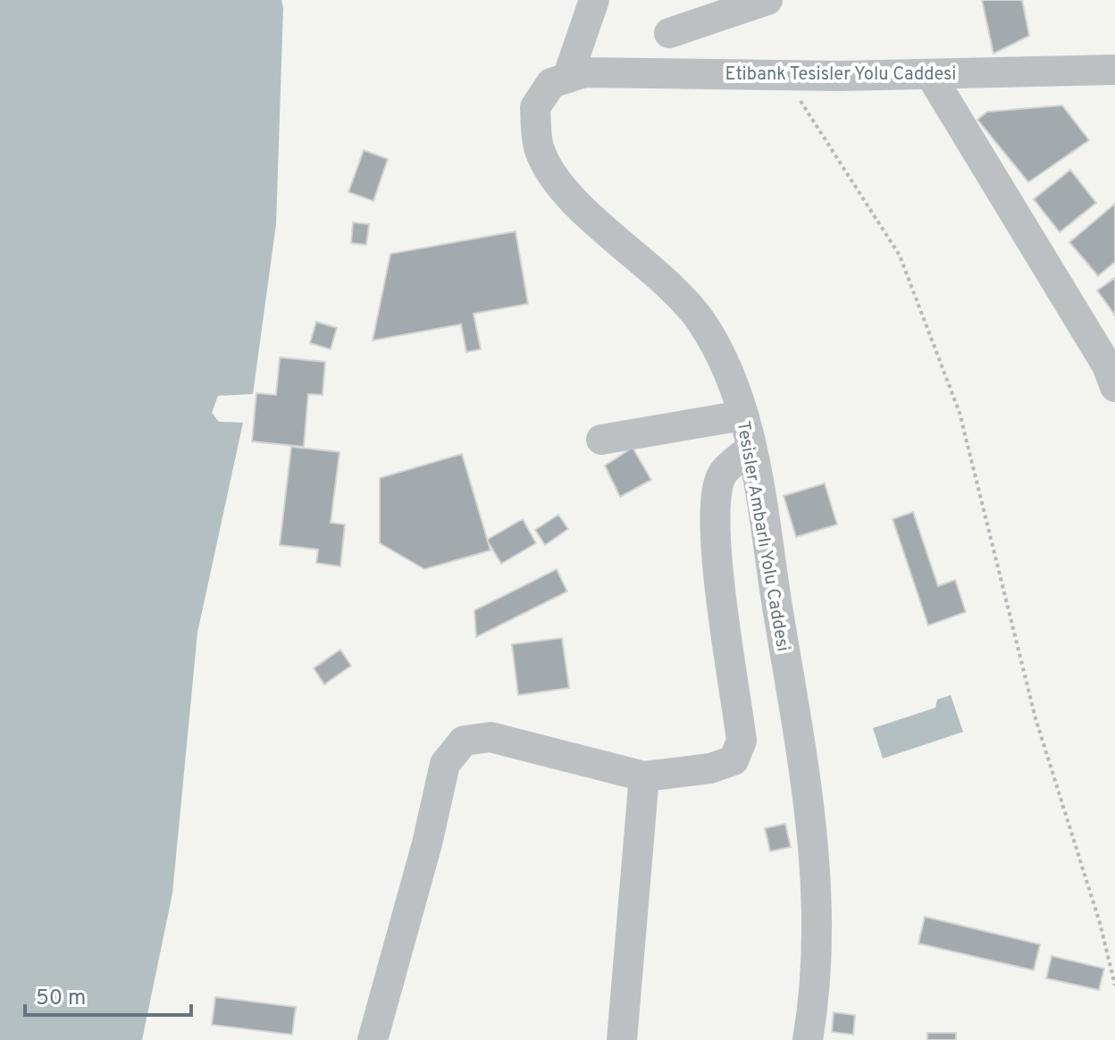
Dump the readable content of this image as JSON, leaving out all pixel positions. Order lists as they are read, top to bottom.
{
  "streets": {
    "street": ["Etibank Tesisler Yolu Caddesi", "Tesisler Ambarlı Yolu Caddesi"]
  },
  "crossings": [
    ["Etibank Tesisler Yolu Caddesi", "Tesisler Ambarlı Yolu Caddesi"]
  ],
  "scale_bar": "50 m"
}
